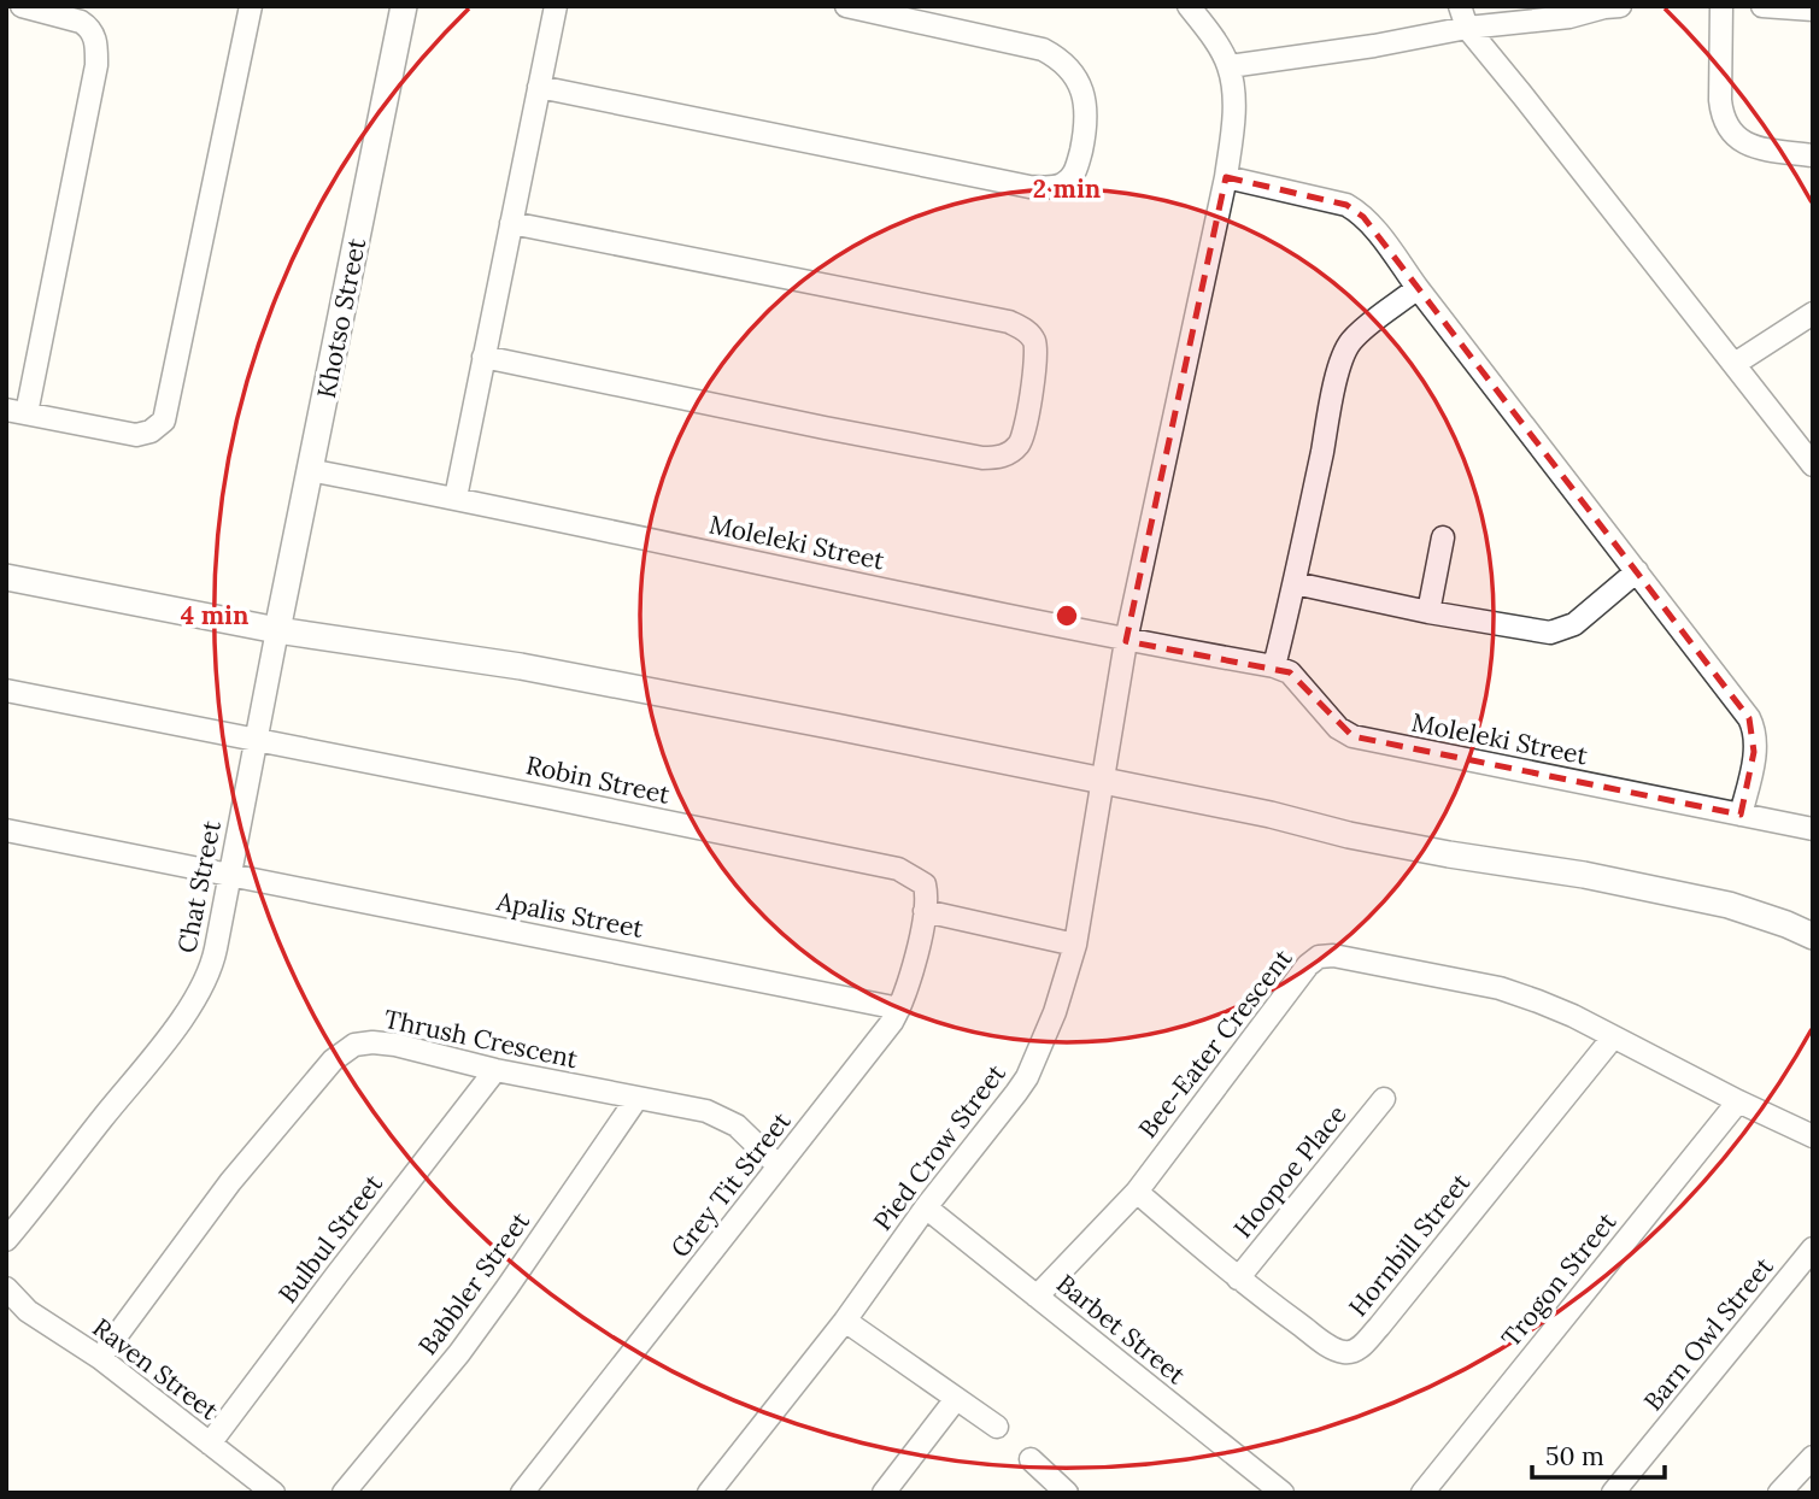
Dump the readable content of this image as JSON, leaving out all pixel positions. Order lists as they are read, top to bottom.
{
  "streets": {
    "street": [
      "Khotso Street",
      "Moleleki Street",
      "Robin Street",
      "Chat Street",
      "Apalis Street",
      "Thrush Crescent",
      "Bee-Eater Crescent",
      "Pied Crow Street",
      "Hoopoe Place",
      "Grey Tit Street",
      "Bulbul Street",
      "Hornbill Street",
      "Trogon Street",
      "Babbler Street",
      "Barbet Street",
      "Barn Owl Street",
      "Raven Street"
    ]
  },
  "crossings": [
    ["Khotso Street", "Moleleki Street"],
    ["Khotso Street", "Chat Street"],
    ["Moleleki Street", "Pied Crow Street"],
    ["Robin Street", "Chat Street"],
    ["Robin Street", "Grey Tit Street"],
    ["Chat Street", "Apalis Street"],
    ["Apalis Street", "Grey Tit Street"],
    ["Thrush Crescent", "Grey Tit Street"],
    ["Thrush Crescent", "Bulbul Street"],
    ["Thrush Crescent", "Babbler Street"],
    ["Thrush Crescent", "Raven Street"],
    ["Bee-Eater Crescent", "Hornbill Street"],
    ["Bee-Eater Crescent", "Trogon Street"],
    ["Bee-Eater Crescent", "Barbet Street"],
    ["Pied Crow Street", "Barbet Street"],
    ["Hoopoe Place", "Hornbill Street"],
    ["Bulbul Street", "Raven Street"]
  ],
  "scale_bar": "50 m",
  "rings": ["2 min", "4 min"]
}
